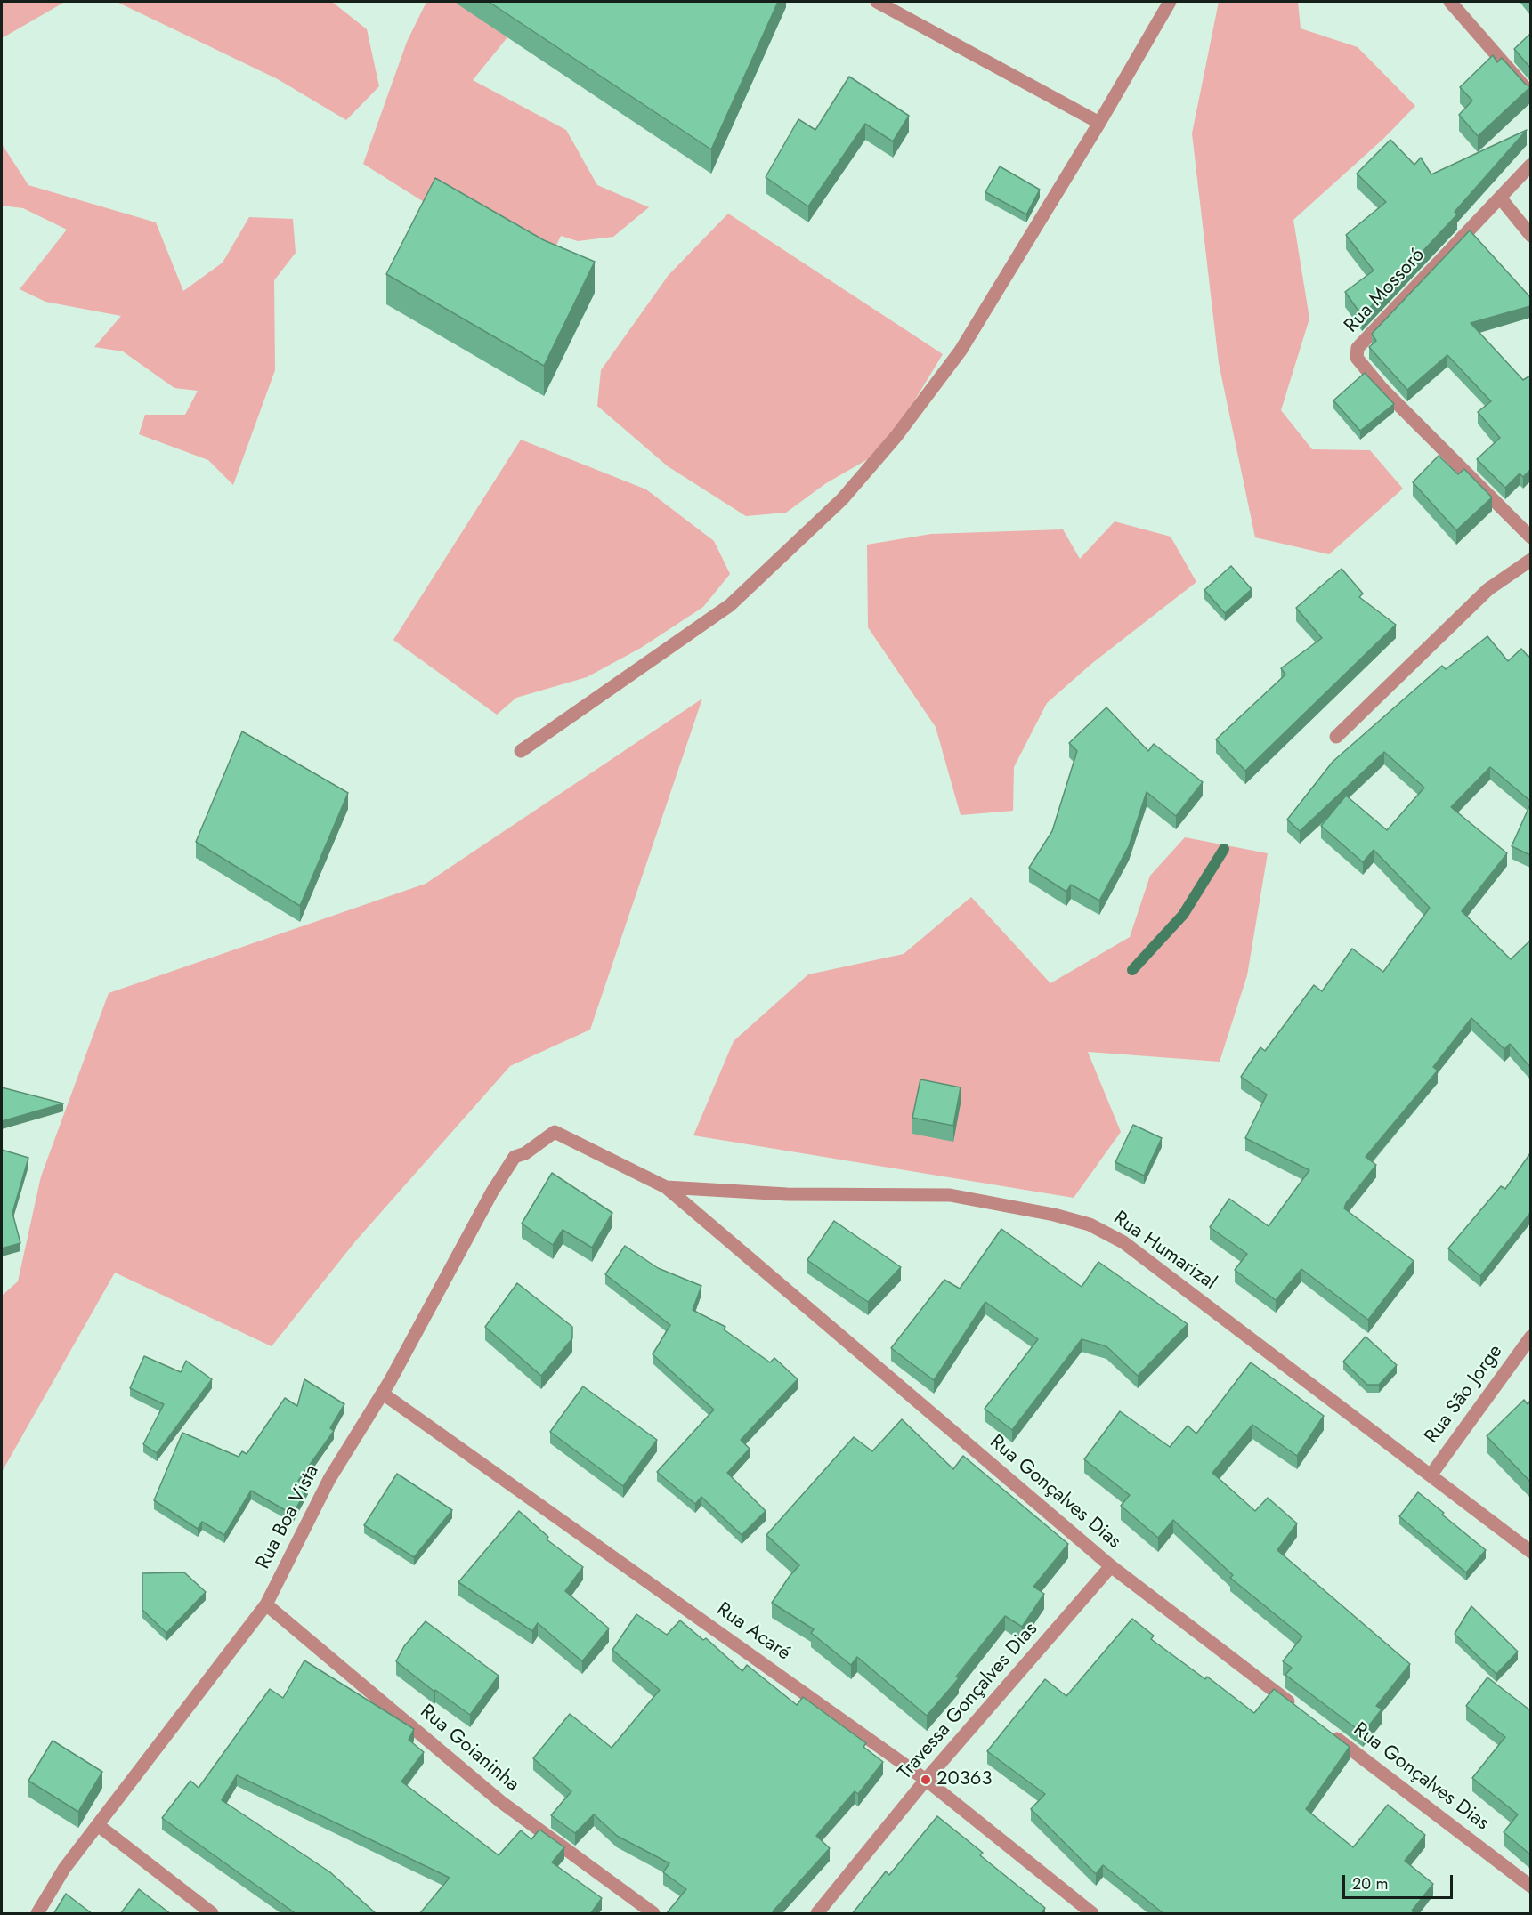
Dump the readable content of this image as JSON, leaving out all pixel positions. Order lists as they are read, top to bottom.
{
  "streets": {
    "street": [
      "Rua Mossoró",
      "Rua Humarizal",
      "Rua São Jorge",
      "Rua Gonçalves Dias",
      "Rua Boa Vista",
      "Rua Acaré",
      "Travessa Gonçalves Dias",
      "Rua Goianinha"
    ]
  },
  "crossings": [
    ["Rua Humarizal", "Rua São Jorge"],
    ["Rua Humarizal", "Rua Gonçalves Dias"],
    ["Rua Gonçalves Dias", "Rua Boa Vista"],
    ["Rua Gonçalves Dias", "Travessa Gonçalves Dias"],
    ["Rua Boa Vista", "Rua Acaré"],
    ["Rua Boa Vista", "Rua Goianinha"],
    ["Rua Acaré", "Travessa Gonçalves Dias"]
  ],
  "places": ["20363"],
  "scale_bar": "20 m"
}
